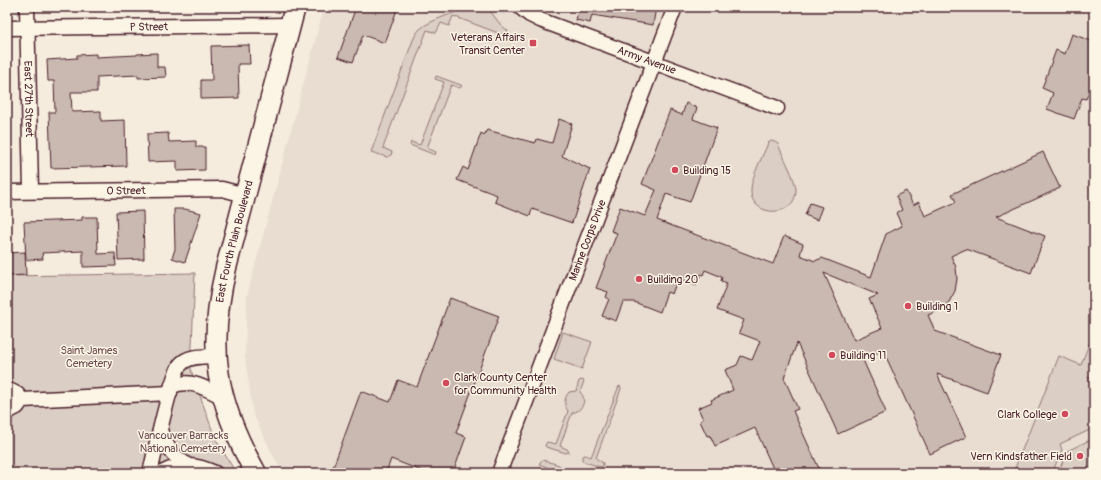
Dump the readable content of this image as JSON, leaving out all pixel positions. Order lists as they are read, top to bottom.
{
  "streets": {
    "main road": ["East Fourth Plain Boulevard"],
    "street": [
      "P Street",
      "Army Avenue",
      "East 27th Street",
      "O Street",
      "Marine Corps Drive"
    ]
  },
  "crossings": [
    ["P Street", "East 27th Street"],
    ["P Street", "East Fourth Plain Boulevard"],
    ["Army Avenue", "Marine Corps Drive"],
    ["East 27th Street", "O Street"],
    ["O Street", "East Fourth Plain Boulevard"]
  ],
  "parks": ["Saint James Cemetery", "Vancouver Barracks National Cemetery"],
  "places": {
    "transit": ["Veterans Affairs Transit Center"],
    "other": [
      "Building 15",
      "Building 20",
      "Building 1",
      "Building 11",
      "Clark County Center for Community Health",
      "Clark College",
      "Vern Kindsfather Field"
    ]
  }
}
